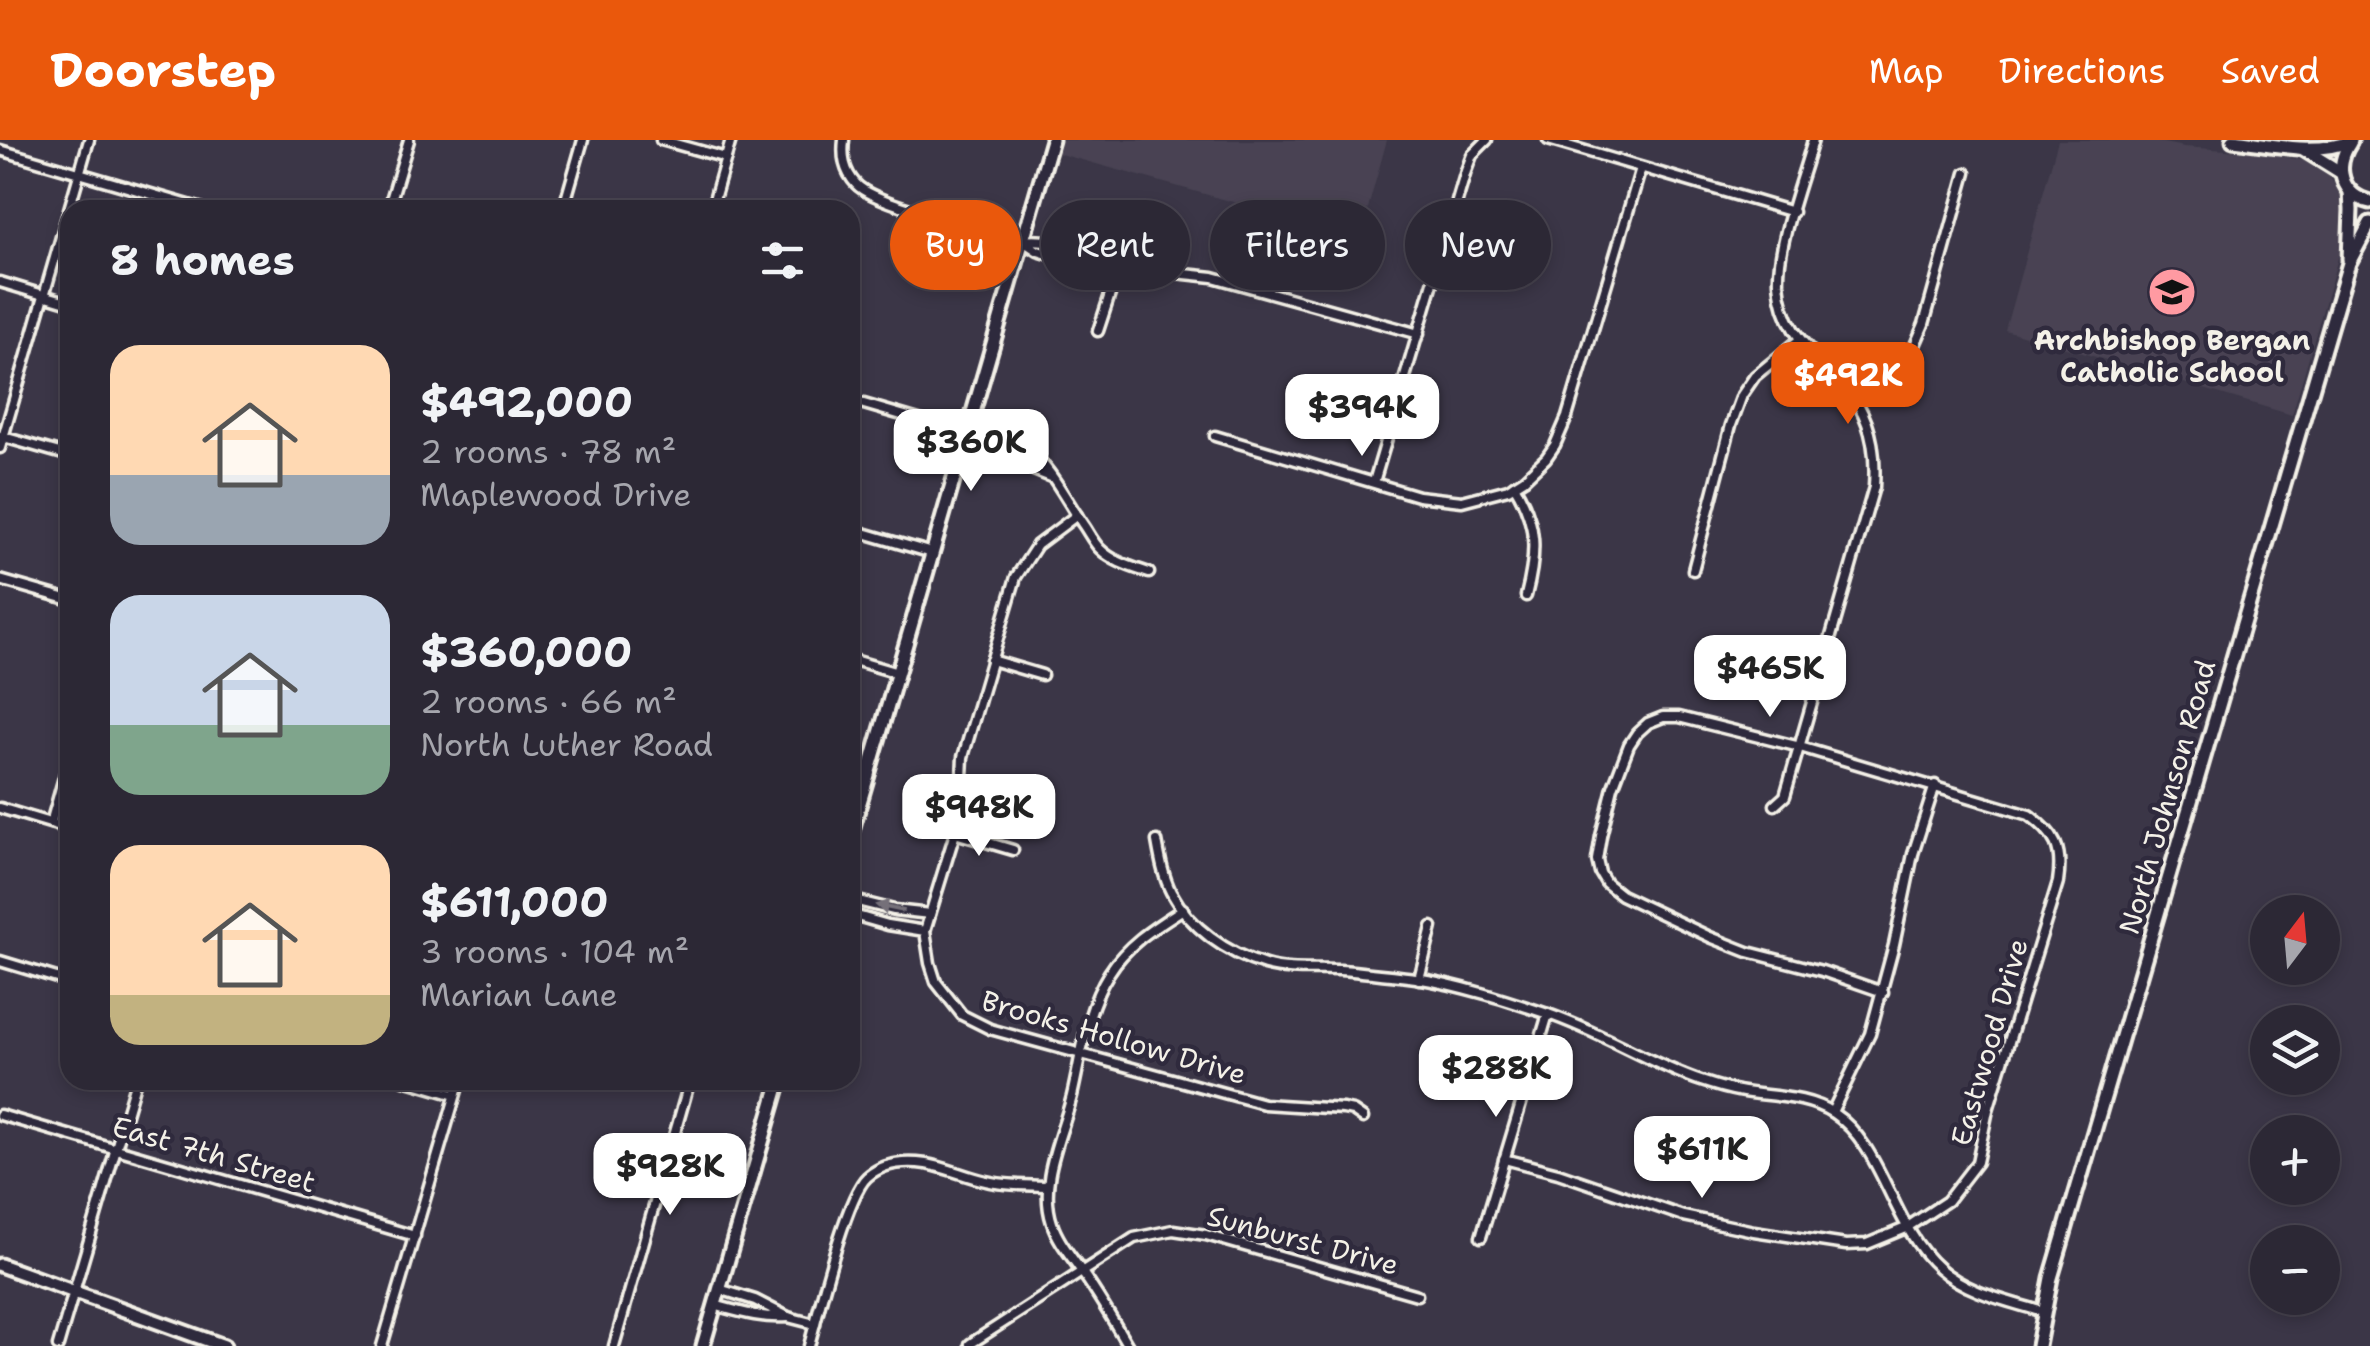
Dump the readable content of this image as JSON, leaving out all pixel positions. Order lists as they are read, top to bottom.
{
  "streets": {
    "main road": ["North Johnson Road"],
    "street": [
      "Brooks Hollow Drive",
      "Eastwood Drive",
      "East 7th Street",
      "Sunburst Drive"
    ]
  },
  "places": {
    "school or university": ["Archbishop Bergan Catholic School"]
  },
  "north": "top",
  "page": {
    "header": "Doorstep",
    "nav": ["Map", "Directions", "Saved"],
    "chip": [
      "Buy",
      "Rent",
      "Filters",
      "New"
    ],
    "heading": "8 homes",
    "list": [
      {
        "name": "$492,000",
        "note": "2 rooms · 78 m² · Maplewood Drive"
      },
      {
        "name": "$360,000",
        "note": "2 rooms · 66 m² · North Luther Road"
      },
      {
        "name": "$611,000",
        "note": "3 rooms · 104 m² · Marian Lane"
      }
    ],
    "price": [
      "$492K",
      "$394K",
      "$360K",
      "$465K",
      "$948K",
      "$288K",
      "$611K",
      "$928K"
    ],
    "map_buttons": ["+", "−"]
  }
}
